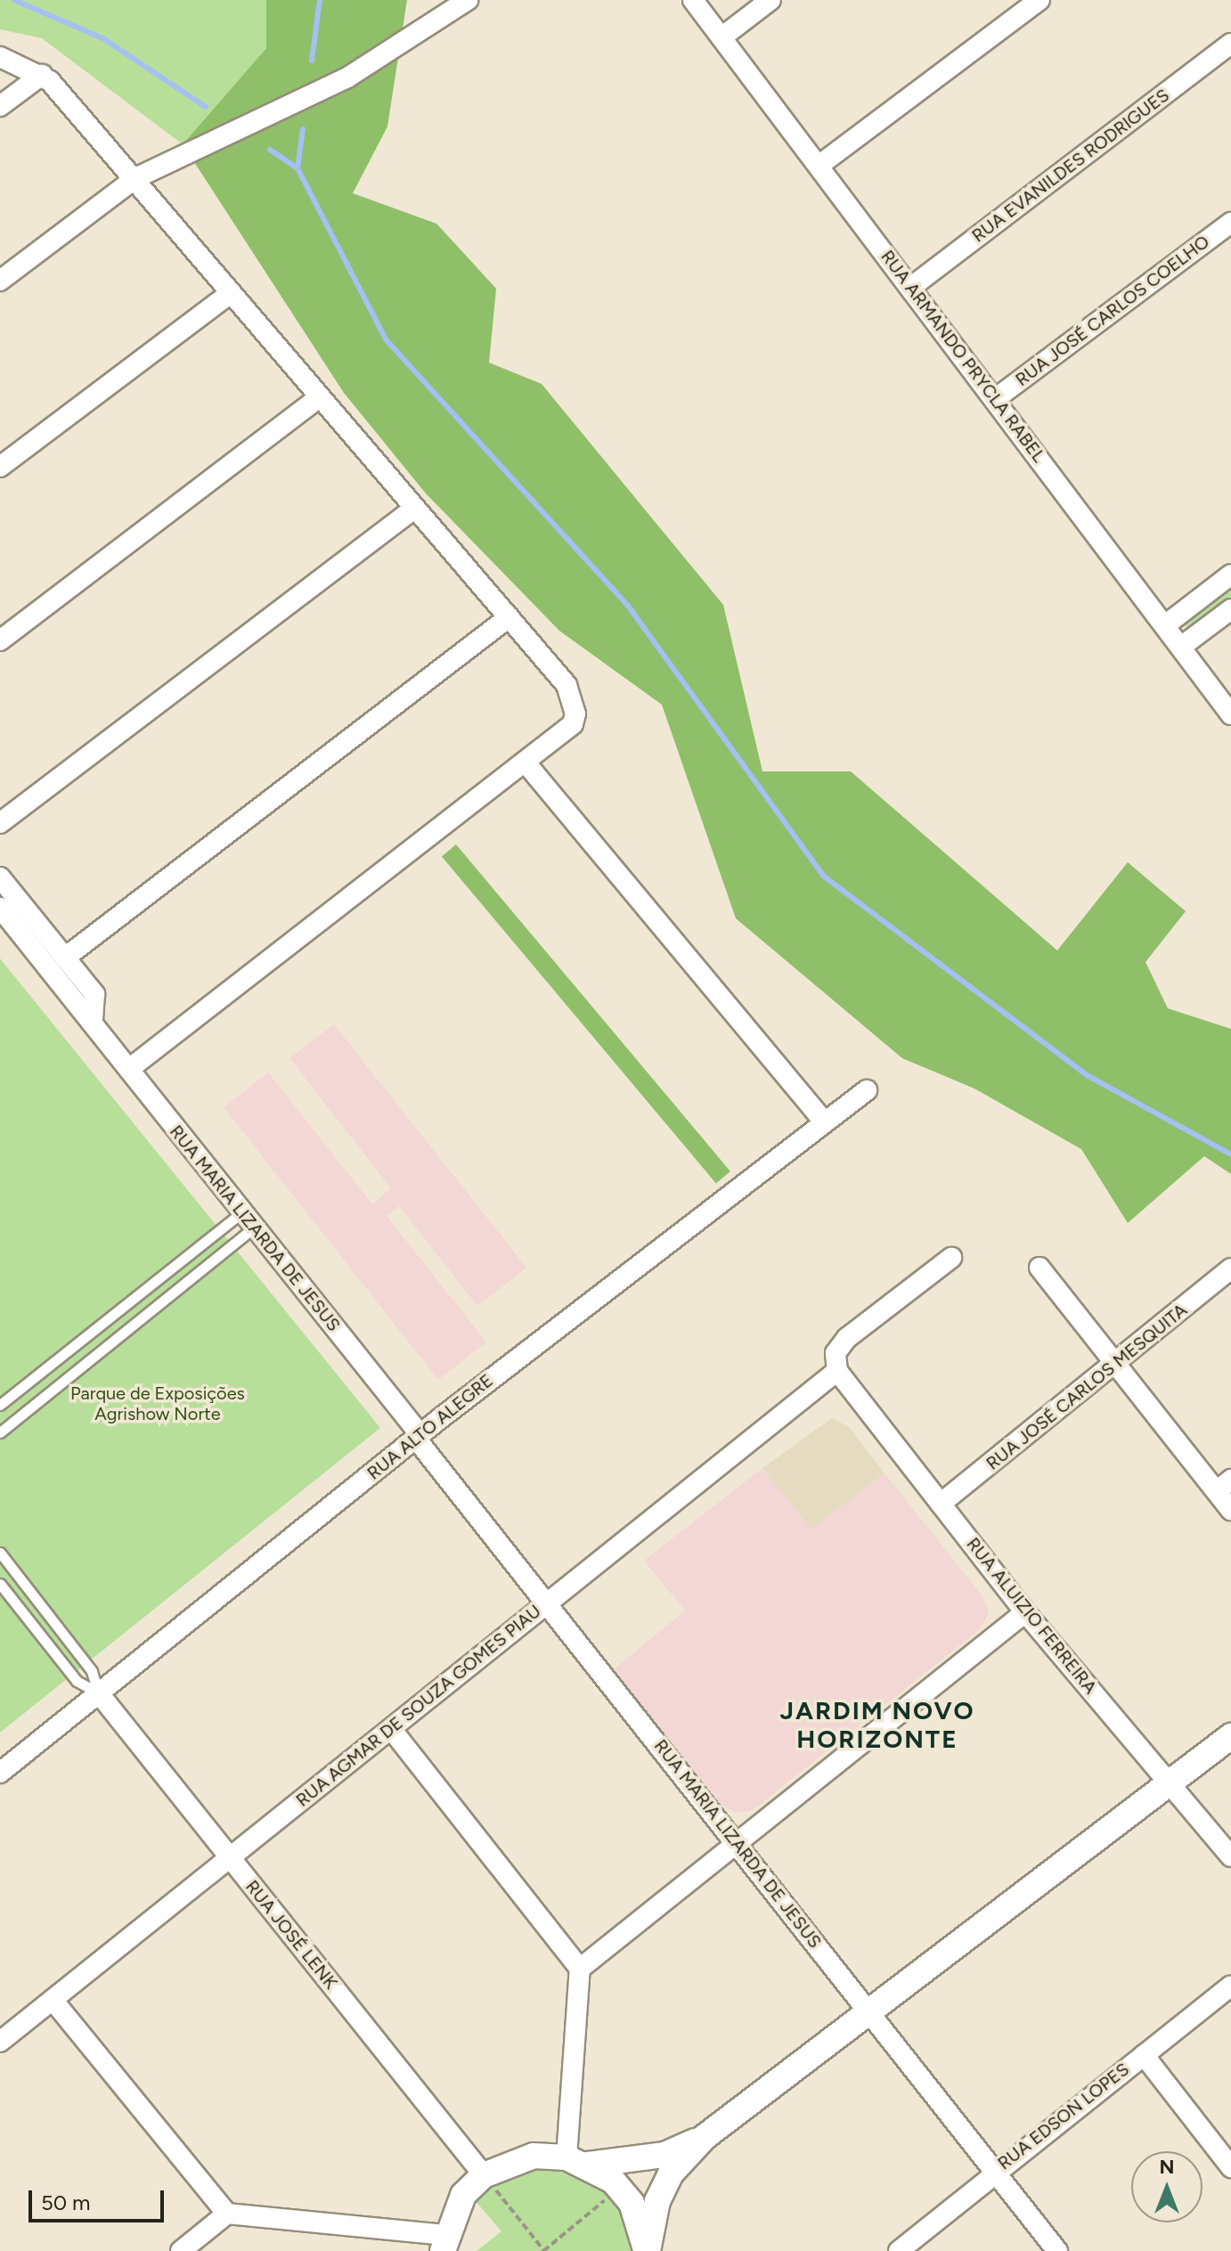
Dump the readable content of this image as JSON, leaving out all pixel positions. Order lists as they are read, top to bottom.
{
  "streets": {
    "street": [
      "RUA EVANILDES RODRIGUES",
      "RUA JOSÉ CARLOS COELHO",
      "RUA ARMANDO PRYCLA RABEL",
      "RUA MARIA LIZARDA DE JESUS",
      "RUA JOSÉ CARLOS MESQUITA",
      "RUA ALTO ALEGRE",
      "RUA ALUIZIO FERREIRA",
      "RUA AGMAR DE SOUZA GOMES PIAU",
      "RUA JOSÉ LENK",
      "RUA EDSON LOPES"
    ]
  },
  "crossings": [
    ["RUA EVANILDES RODRIGUES", "RUA ARMANDO PRYCLA RABEL"],
    ["RUA JOSÉ CARLOS COELHO", "RUA ARMANDO PRYCLA RABEL"],
    ["RUA MARIA LIZARDA DE JESUS", "RUA ALTO ALEGRE"],
    ["RUA MARIA LIZARDA DE JESUS", "RUA AGMAR DE SOUZA GOMES PIAU"],
    ["RUA MARIA LIZARDA DE JESUS", "RUA EDSON LOPES"],
    ["RUA JOSÉ CARLOS MESQUITA", "RUA ALUIZIO FERREIRA"],
    ["RUA ALTO ALEGRE", "RUA JOSÉ LENK"],
    ["RUA ALUIZIO FERREIRA", "RUA AGMAR DE SOUZA GOMES PIAU"],
    ["RUA AGMAR DE SOUZA GOMES PIAU", "RUA JOSÉ LENK"]
  ],
  "districts": ["JARDIM NOVO HORIZONTE"],
  "parks": ["Parque de Exposições Agrishow Norte"],
  "scale_bar": "50 m",
  "north": "top"
}
